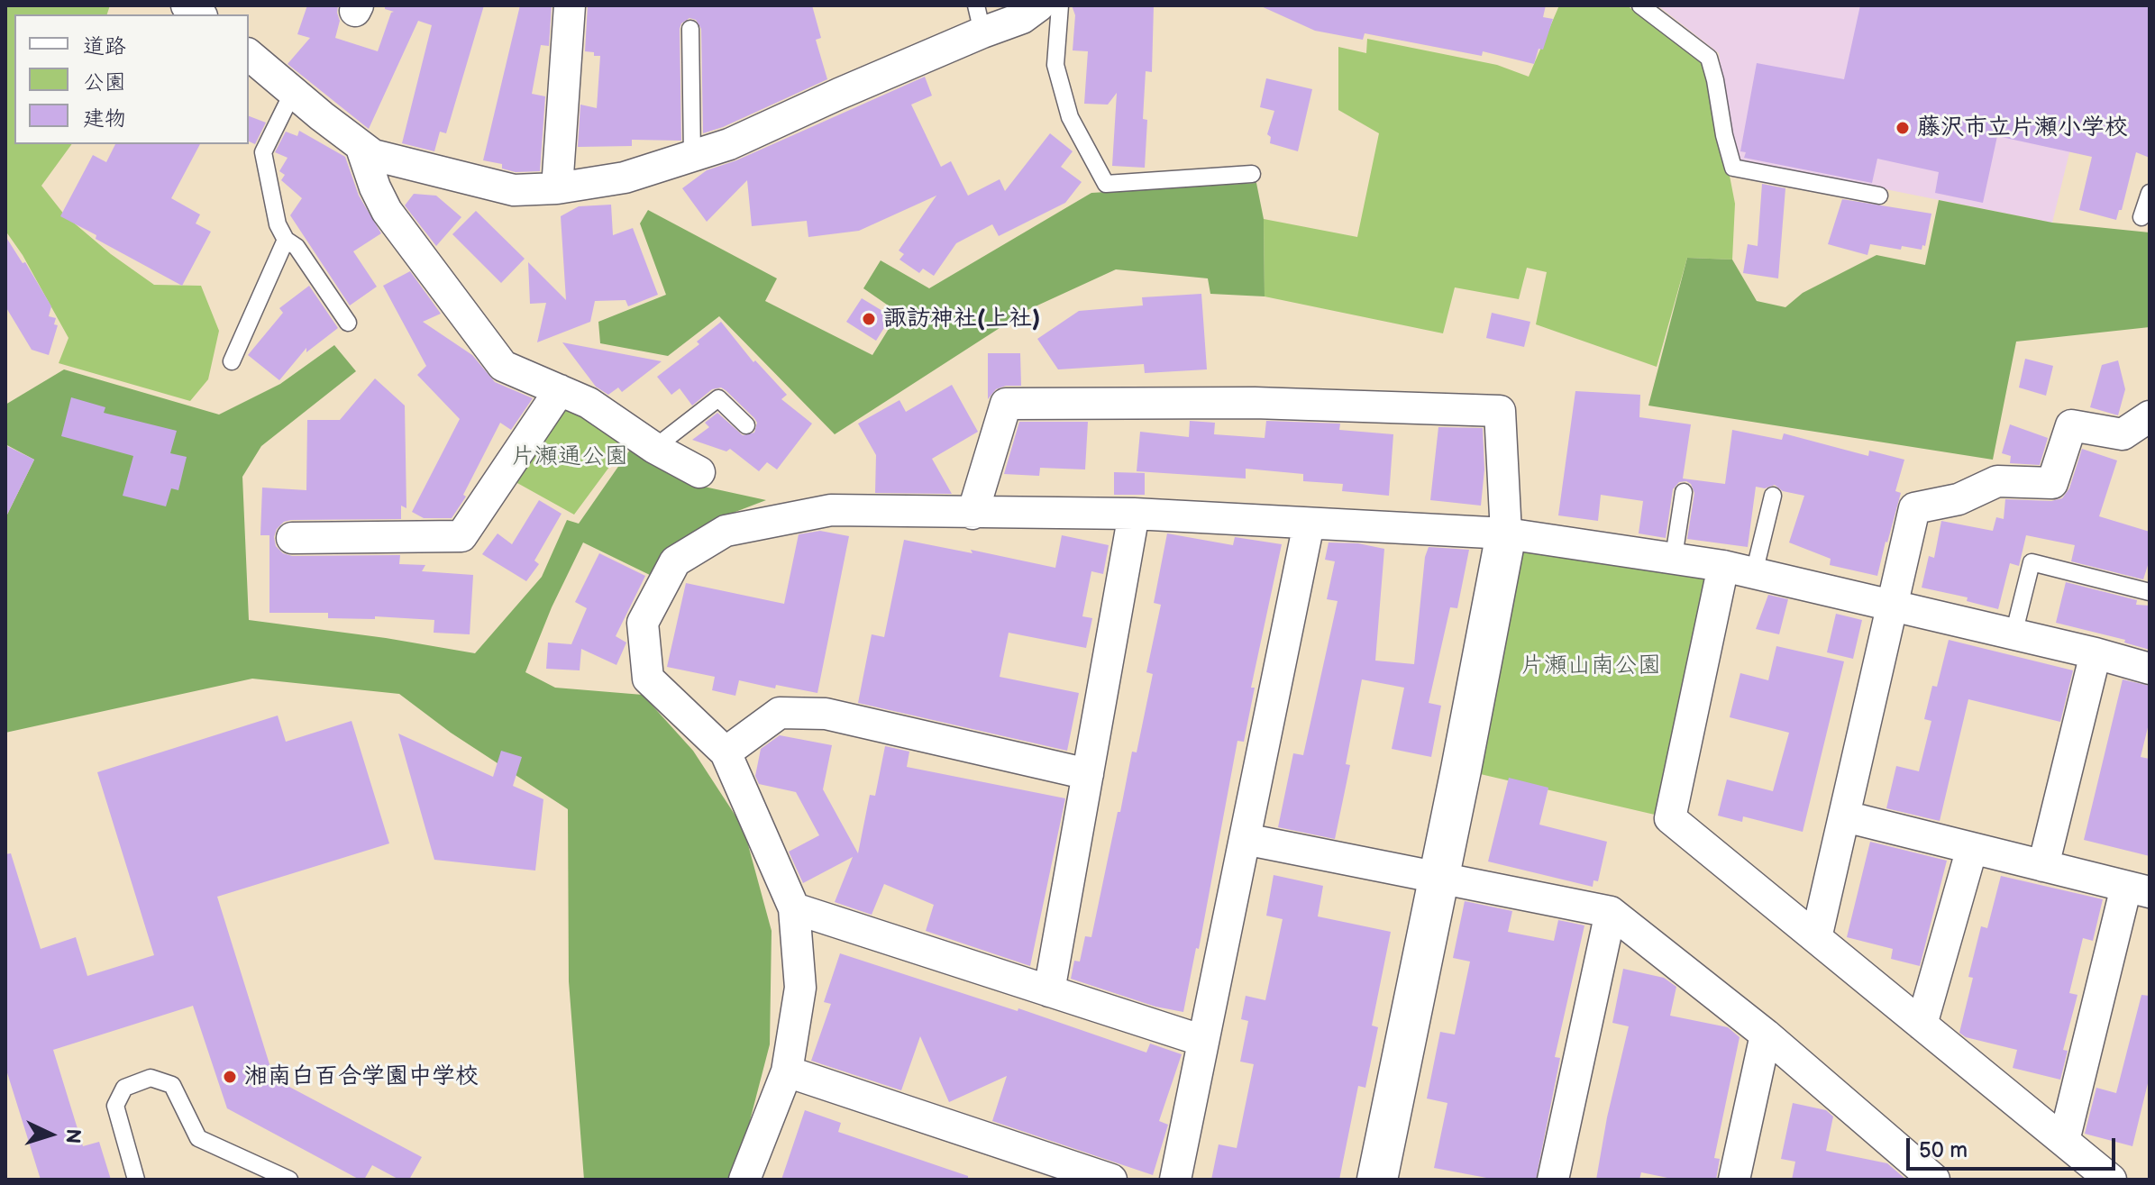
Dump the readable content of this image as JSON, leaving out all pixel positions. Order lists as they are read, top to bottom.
{
  "parks": ["片瀬通公園", "片瀬山南公園"],
  "places": ["藤沢市立片瀬小学校", "諏訪神社(上社)", "湘南白百合学園中学校"],
  "legend": ["道路", "公園", "建物"],
  "scale_bar": "50 m",
  "north": "right"
}
